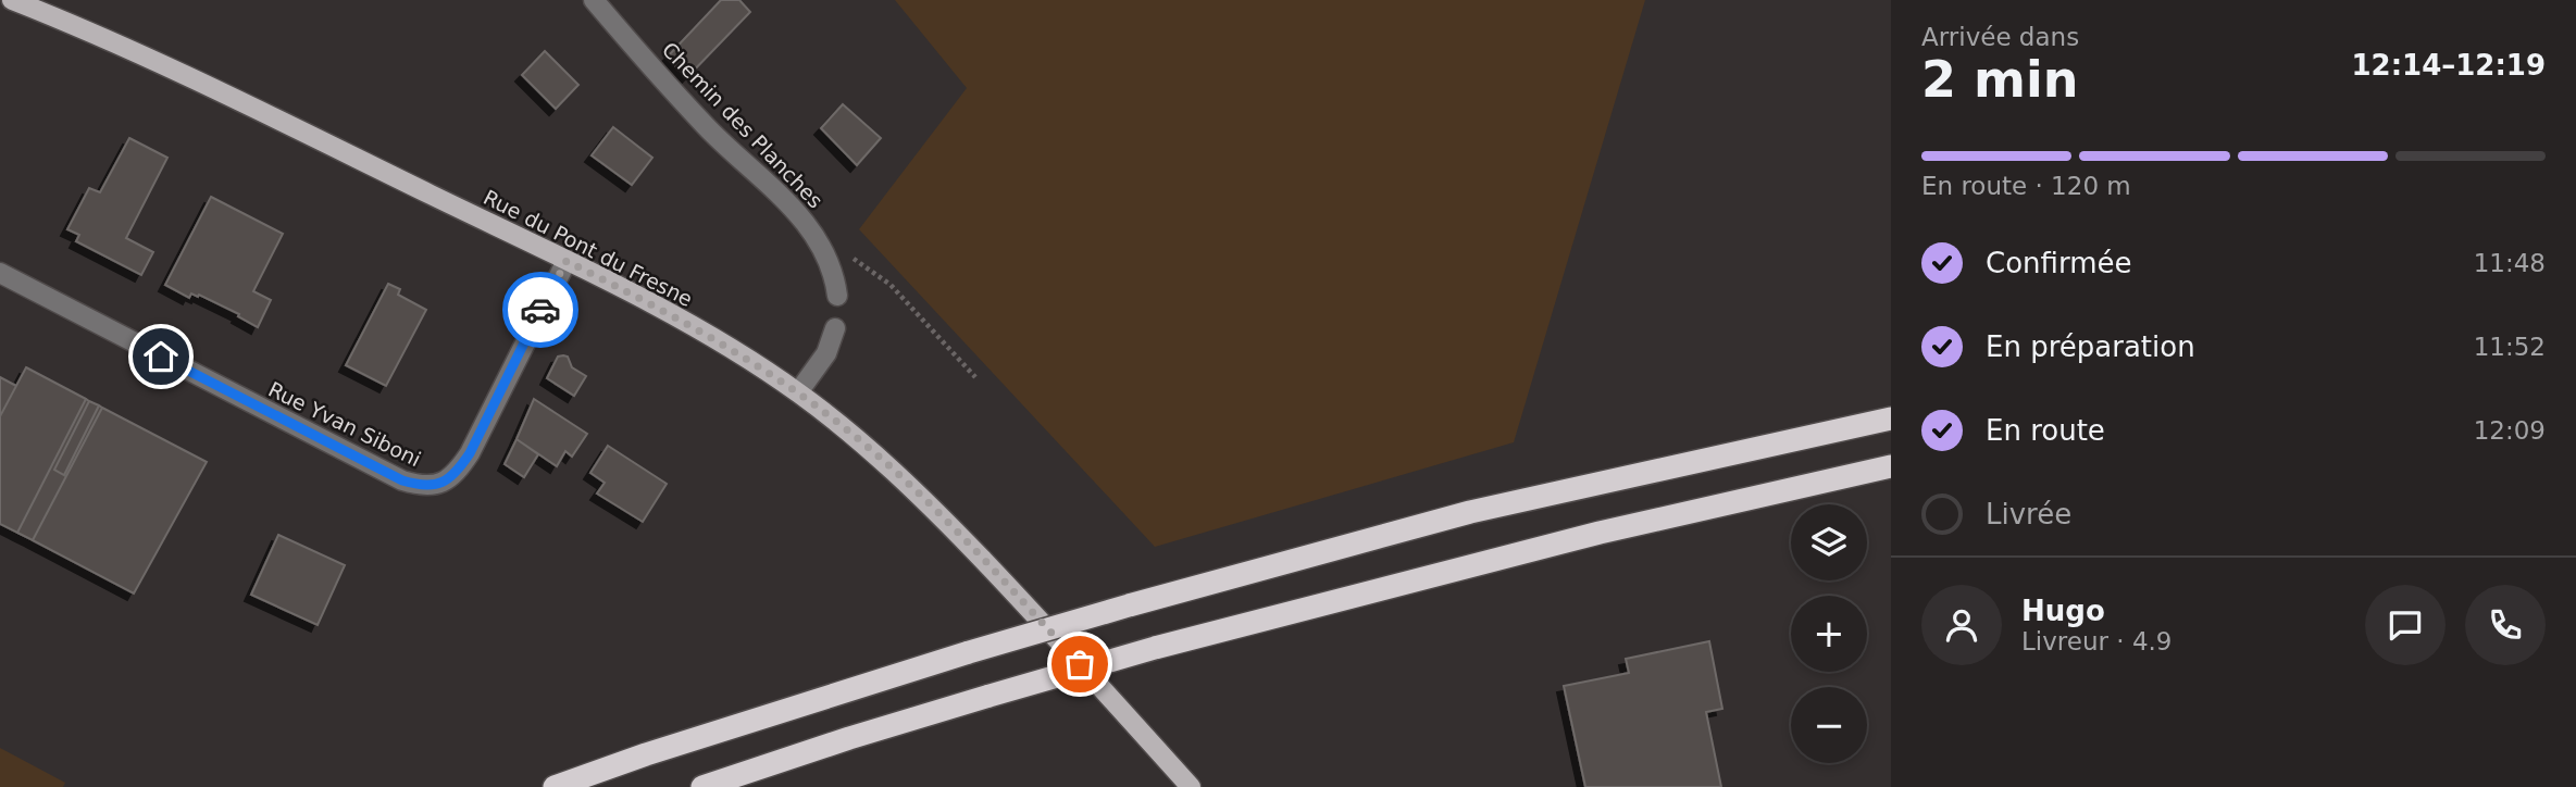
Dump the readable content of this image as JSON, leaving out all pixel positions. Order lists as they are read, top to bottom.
{
  "streets": {
    "main road": ["Rue du Pont du Fresne"],
    "street": ["Chemin des Planches", "Rue Yvan Siboni"]
  },
  "crossings": [
    ["Rue du Pont du Fresne", "Rue Yvan Siboni"]
  ],
  "page": {
    "heading": ["2 min", "Arrivée dans", "12:14–12:19"],
    "panel": ["Hugo", "Livreur · 4.9"],
    "bar": "En route · 120 m",
    "list": [
      ["Confirmée", "11:48"],
      ["En préparation", "11:52"],
      ["En route", "12:09"],
      "Livrée"
    ],
    "map_buttons": ["+", "−"]
  }
}
